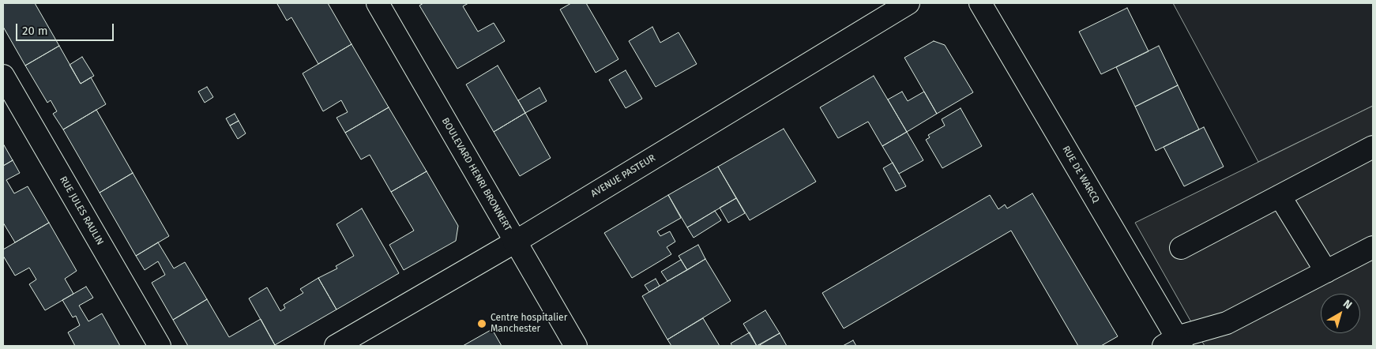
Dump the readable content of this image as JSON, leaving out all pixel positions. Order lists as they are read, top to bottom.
{
  "streets": {
    "main road": [
      "BOULEVARD HENRI BRONNERT",
      "RUE DE WARCQ",
      "AVENUE PASTEUR",
      "RUE JULES RAULIN"
    ]
  },
  "crossings": [
    ["BOULEVARD HENRI BRONNERT", "AVENUE PASTEUR"]
  ],
  "places": ["Centre hospitalier Manchester"],
  "scale_bar": "20 m",
  "north": "top right"
}
